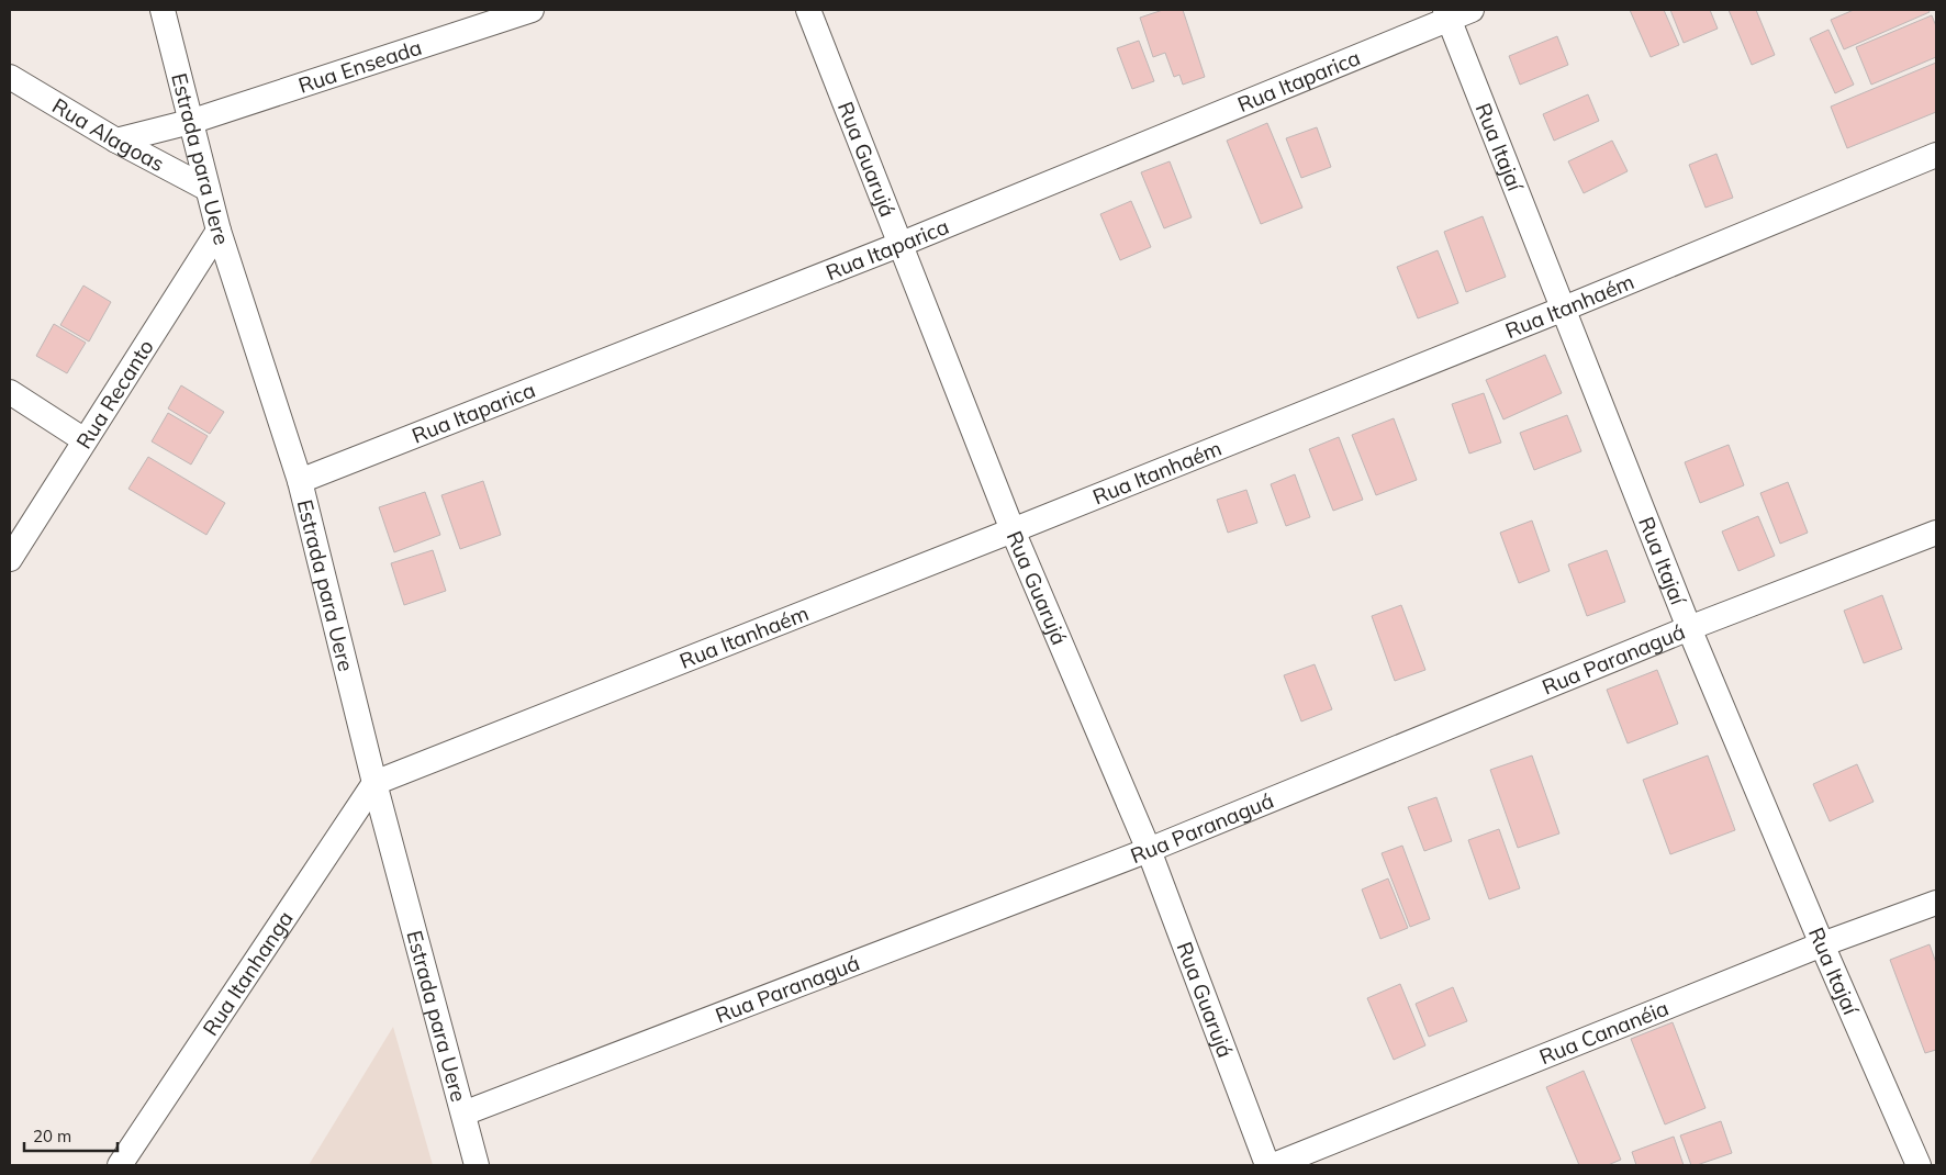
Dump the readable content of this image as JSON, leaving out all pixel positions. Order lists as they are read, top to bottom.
{
  "streets": {
    "street": [
      "Rua Enseada",
      "Rua Itaparica",
      "Rua Alagoas",
      "Rua Itajaí",
      "Estrada para Uere",
      "Rua Guarujá",
      "Rua Itanhaém",
      "Rua Recanto",
      "Rua Paranaguá",
      "Rua Itanhanga",
      "Rua Cananéia"
    ]
  },
  "crossings": [
    ["Rua Enseada", "Rua Alagoas"],
    ["Rua Enseada", "Estrada para Uere"],
    ["Rua Itaparica", "Rua Itajaí"],
    ["Rua Itaparica", "Estrada para Uere"],
    ["Rua Itaparica", "Rua Guarujá"],
    ["Rua Alagoas", "Estrada para Uere"],
    ["Rua Itajaí", "Rua Itanhaém"],
    ["Rua Itajaí", "Rua Paranaguá"],
    ["Rua Itajaí", "Rua Cananéia"],
    ["Estrada para Uere", "Rua Itanhaém"],
    ["Estrada para Uere", "Rua Recanto"],
    ["Estrada para Uere", "Rua Paranaguá"],
    ["Estrada para Uere", "Rua Itanhanga"],
    ["Rua Guarujá", "Rua Itanhaém"],
    ["Rua Guarujá", "Rua Paranaguá"],
    ["Rua Itanhaém", "Rua Itanhanga"]
  ],
  "scale_bar": "20 m"
}
